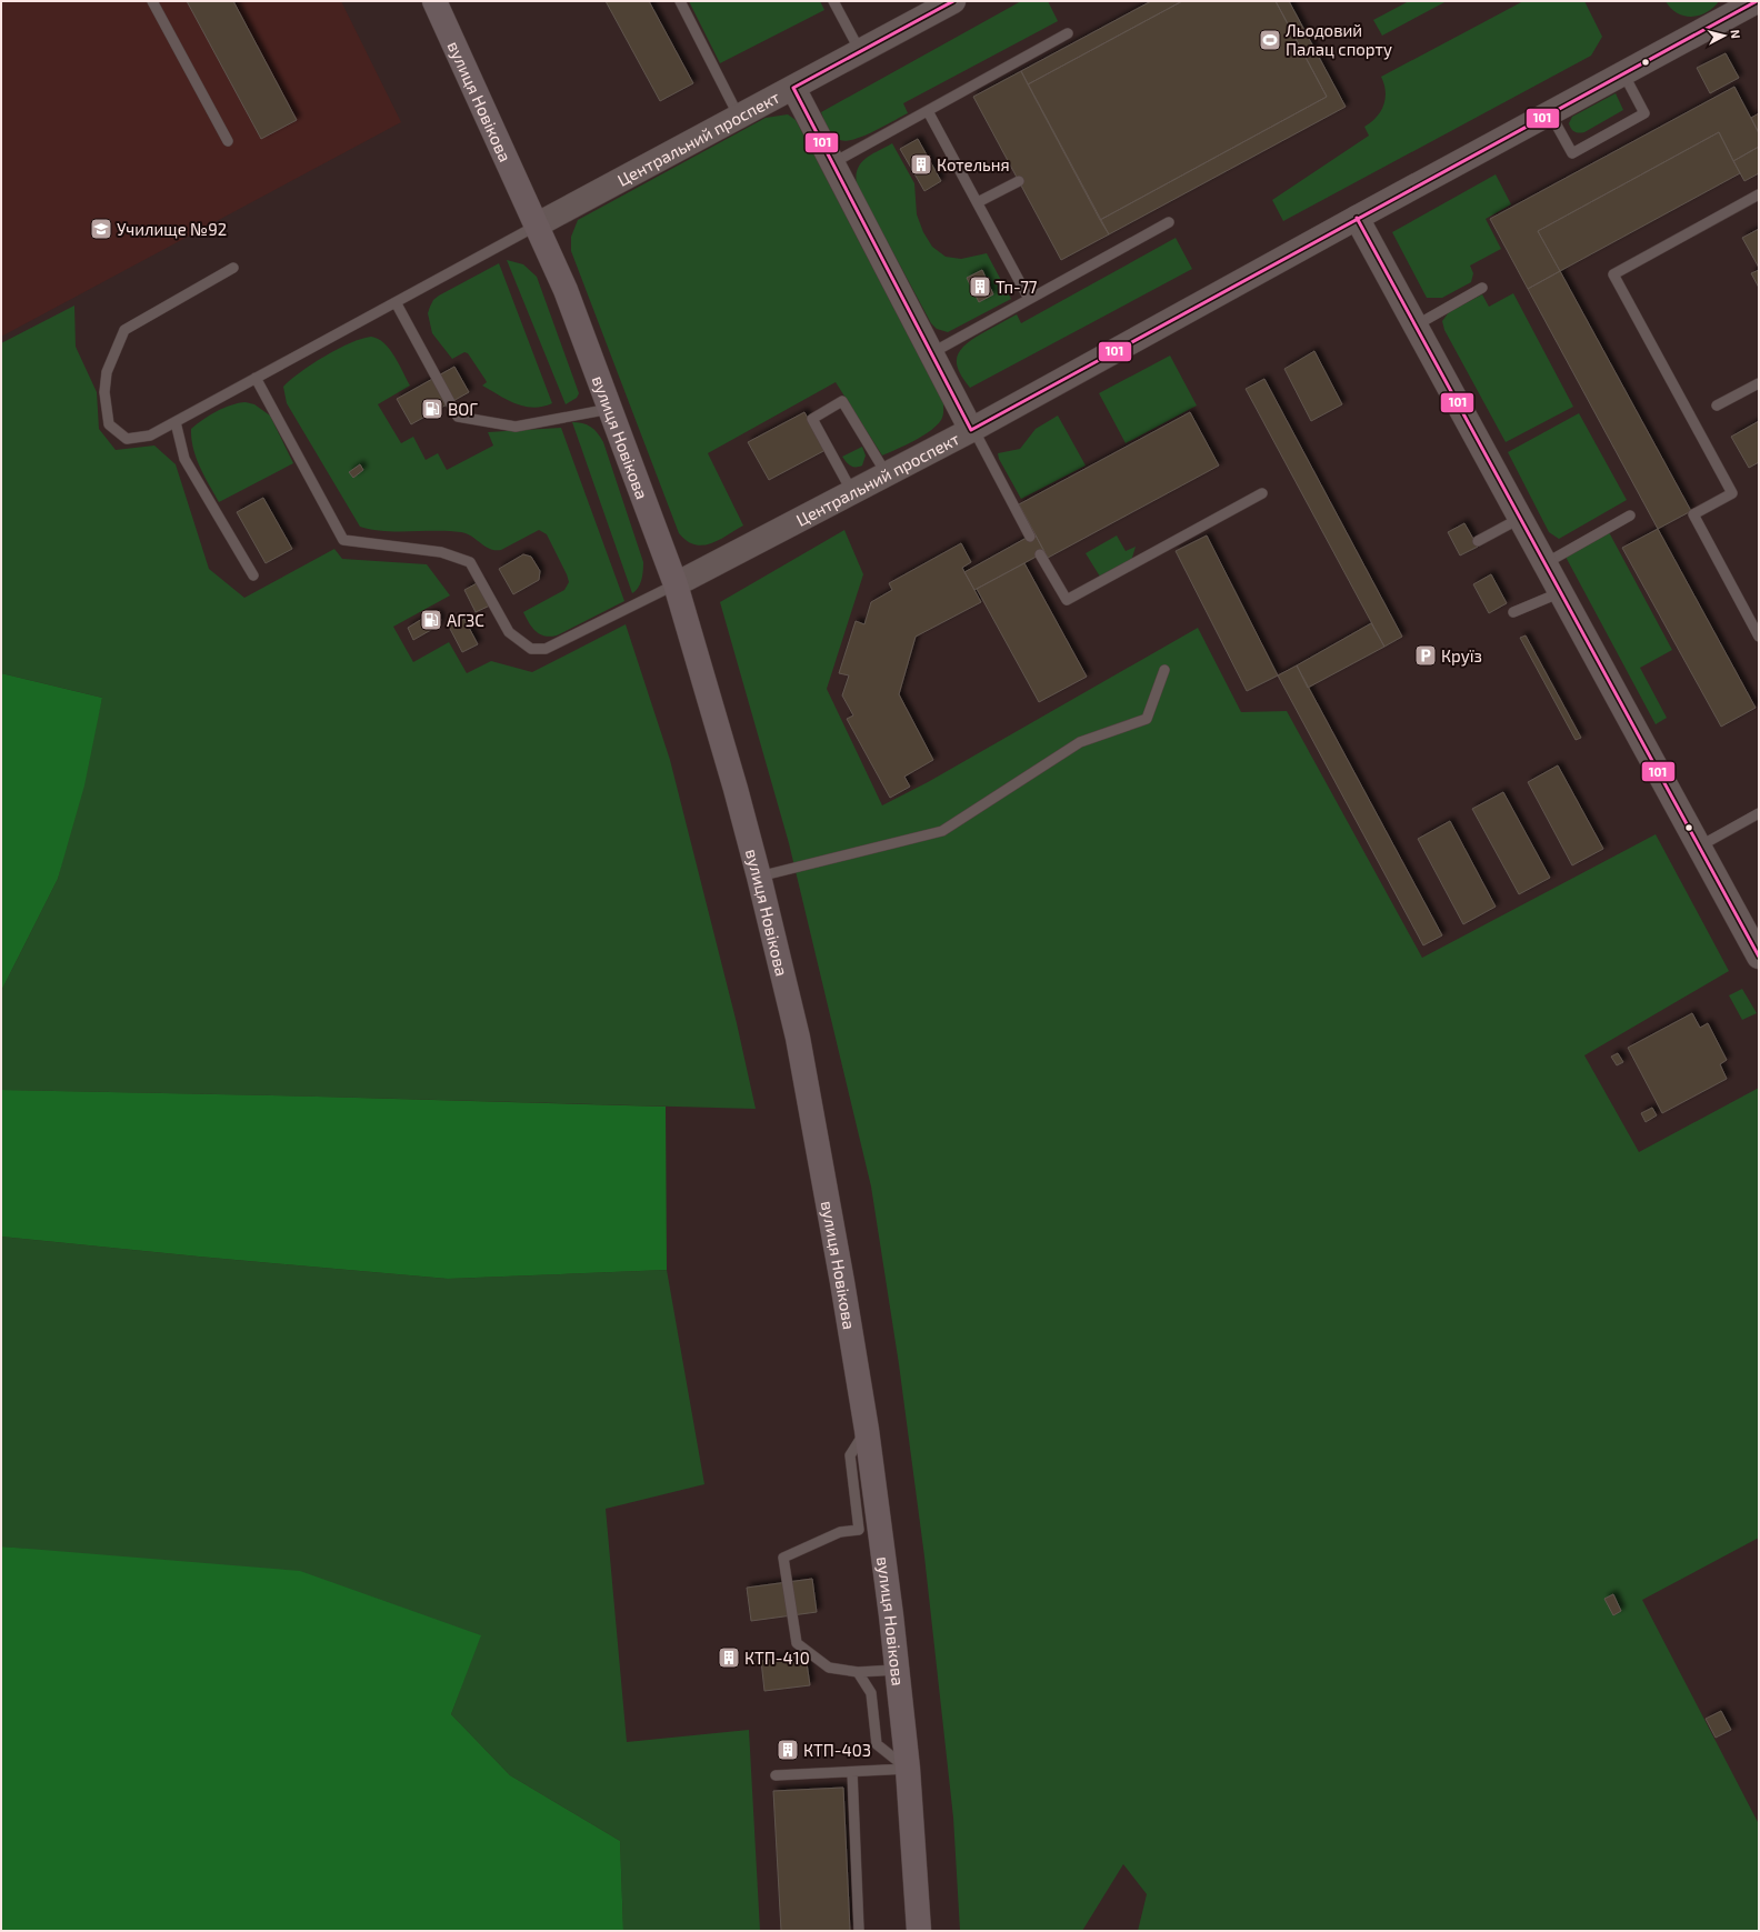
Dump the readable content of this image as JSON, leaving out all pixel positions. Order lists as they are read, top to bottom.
{
  "streets": {
    "main road": ["вулиця Новікова"],
    "street": ["Центральний проспект"]
  },
  "crossings": [
    ["вулиця Новікова", "Центральний проспект"]
  ],
  "places": {
    "sports": ["Льодовий Палац спорту"],
    "building": [
      "Котельня",
      "Тп-77",
      "КТП-410",
      "КТП-403"
    ],
    "school or university": ["Училище №92"],
    "fuel station": ["ВОГ", "АГЗС"],
    "parking": ["Круїз"]
  },
  "lines": ["transit line 101"],
  "north": "right"
}
